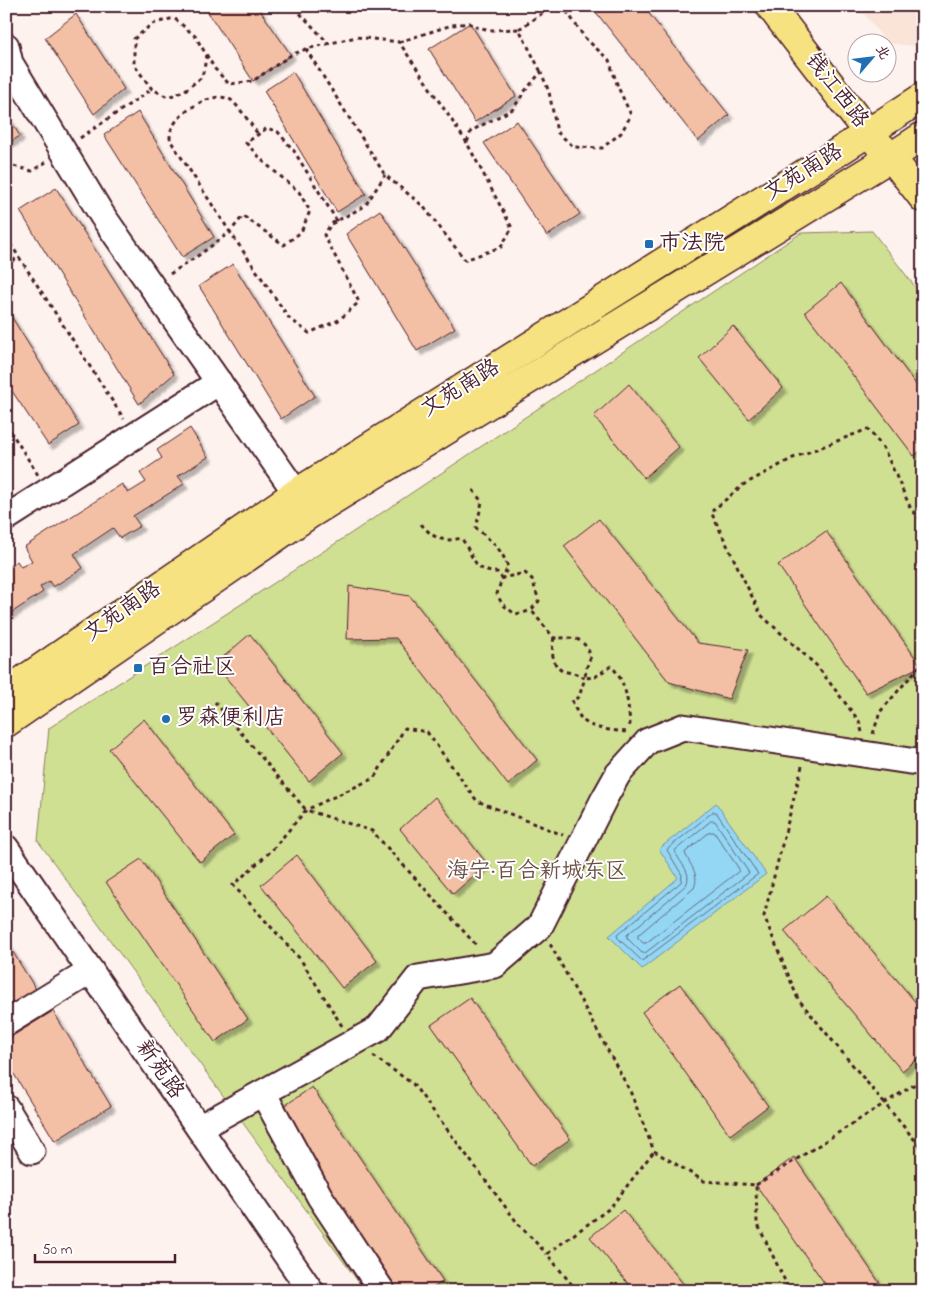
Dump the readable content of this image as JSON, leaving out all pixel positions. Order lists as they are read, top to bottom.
{
  "streets": {
    "main road": ["钱江西路", "文苑南路"],
    "street": ["新苑路"]
  },
  "crossings": [
    ["钱江西路", "文苑南路"]
  ],
  "parks": ["海宁·百合新城东区"],
  "places": {
    "transit": ["市法院", "百合社区"],
    "other": ["罗森便利店"]
  },
  "scale_bar": "50 m",
  "north": "top right"
}
